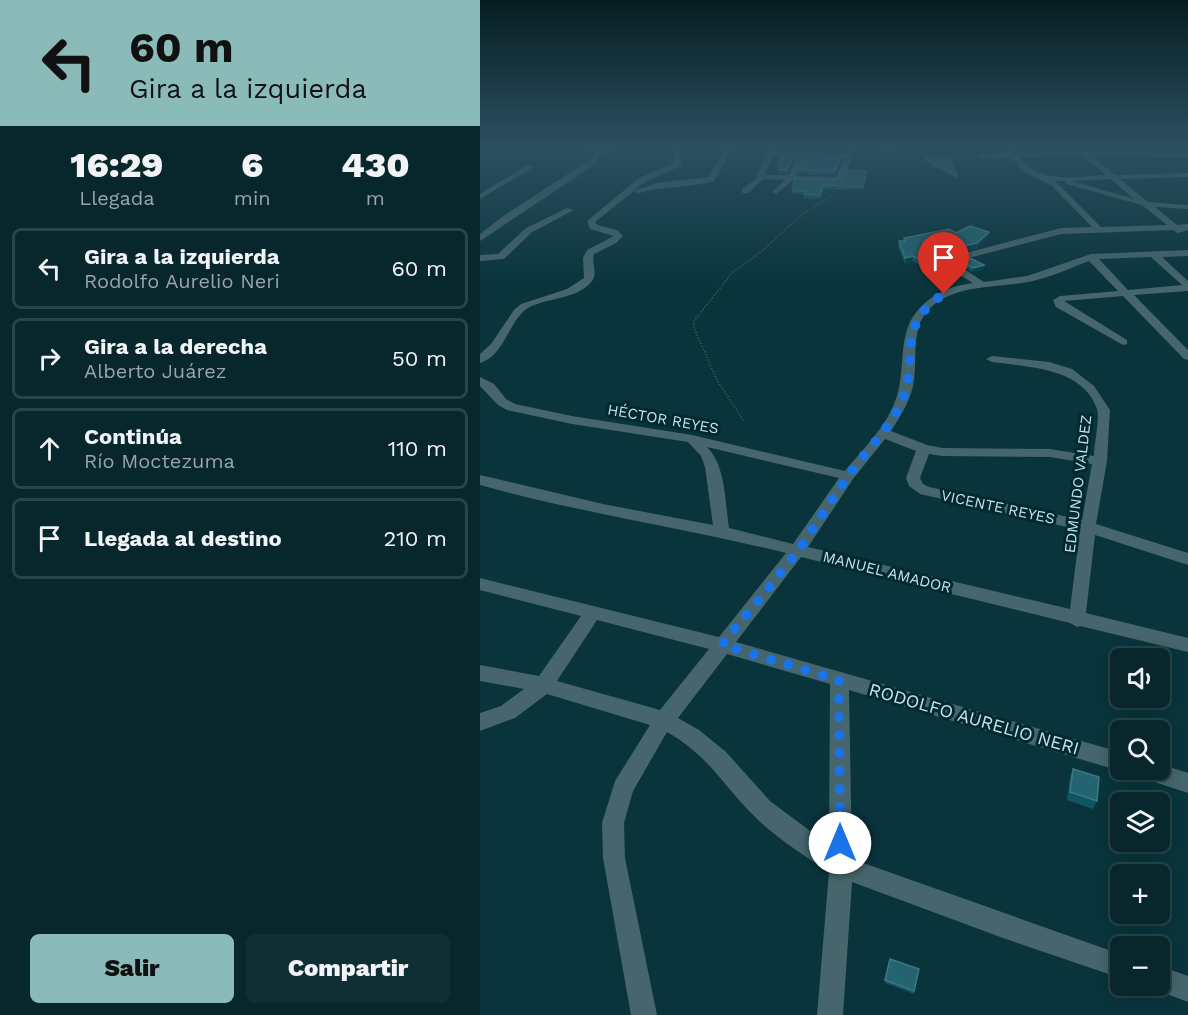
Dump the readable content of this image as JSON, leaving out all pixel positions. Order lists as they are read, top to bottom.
{
  "streets": {
    "street": [
      "HÉCTOR REYES",
      "EDMUNDO VALDEZ",
      "VICENTE REYES",
      "MANUEL AMADOR",
      "RODOLFO AURELIO NERI"
    ]
  },
  "crossings": [
    ["EDMUNDO VALDEZ", "VICENTE REYES"],
    ["EDMUNDO VALDEZ", "MANUEL AMADOR"]
  ],
  "page": {
    "turn": ["60 m", "Gira a la izquierda"],
    "eta": [
      "16:29",
      "Llegada",
      "6",
      "min",
      "430",
      "m"
    ],
    "list": [
      {
        "name": "Gira a la izquierda",
        "note": "Rodolfo Aurelio Neri",
        "value": "60 m"
      },
      {
        "name": "Gira a la derecha",
        "note": "Alberto Juárez",
        "value": "50 m"
      },
      {
        "name": "Continúa",
        "note": "Río Moctezuma",
        "value": "110 m"
      },
      {
        "name": "Llegada al destino",
        "value": "210 m"
      }
    ],
    "map_buttons": ["+", "−"],
    "buttons": ["Salir", "Compartir"]
  }
}
